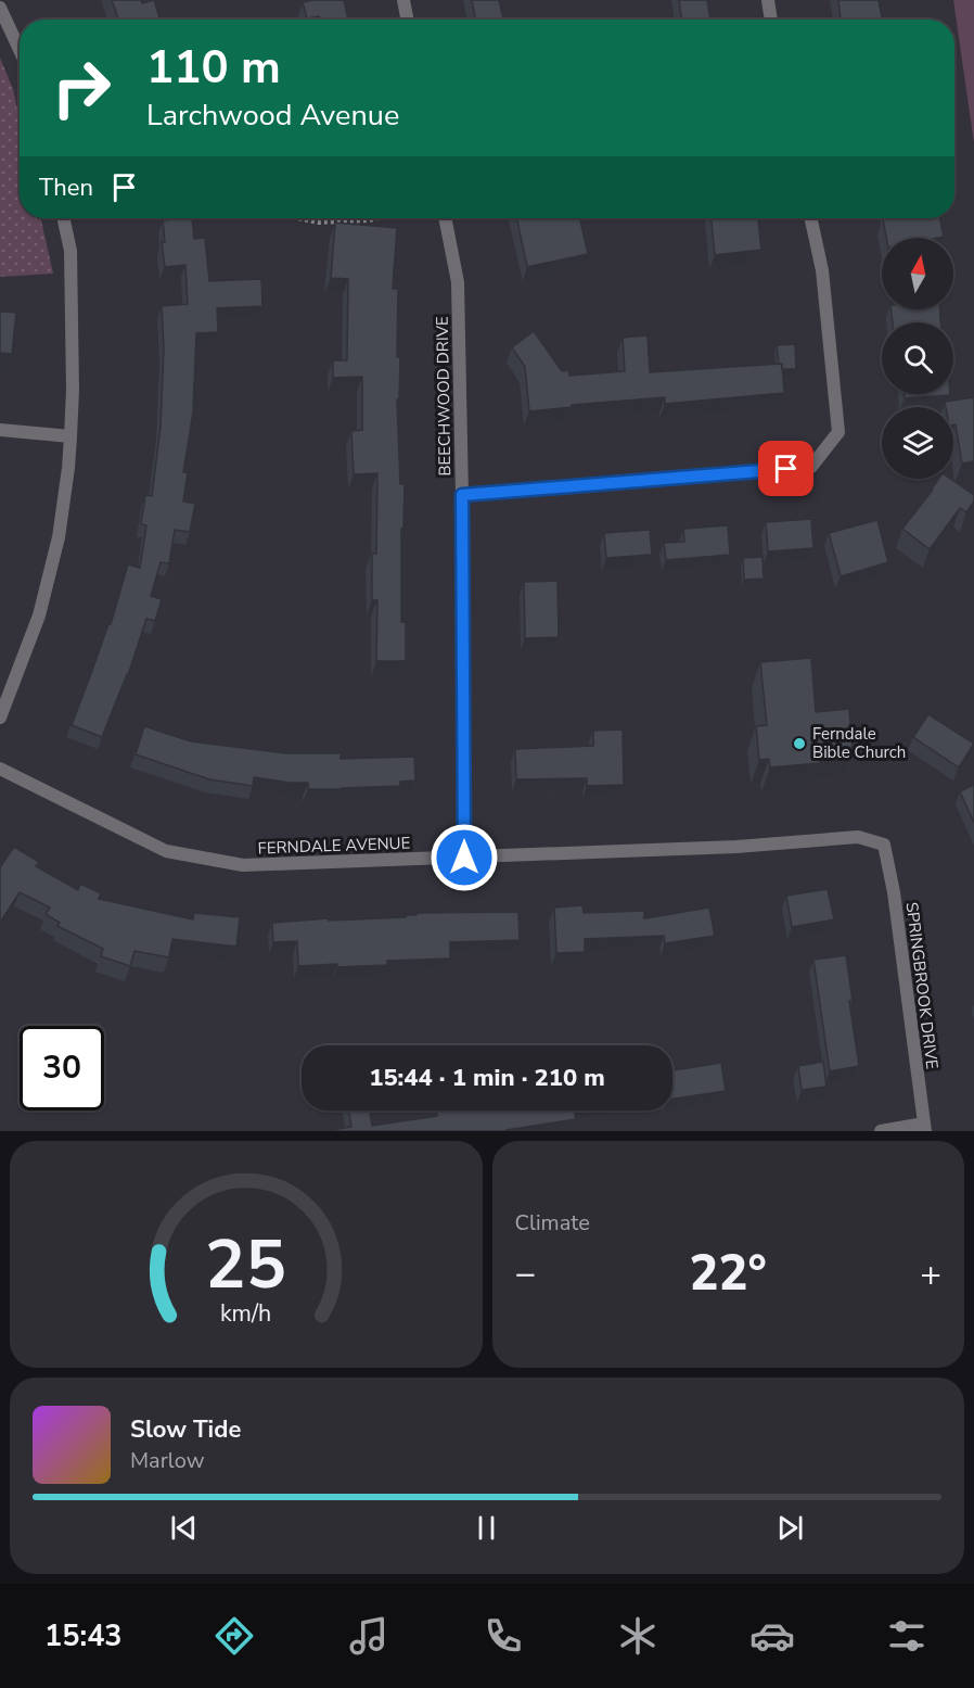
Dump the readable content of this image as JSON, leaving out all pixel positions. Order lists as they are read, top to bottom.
{
  "streets": {
    "street": ["BEECHWOOD DRIVE", "FERNDALE AVENUE", "SPRINGBROOK DRIVE"]
  },
  "crossings": [
    ["BEECHWOOD DRIVE", "FERNDALE AVENUE"],
    ["FERNDALE AVENUE", "SPRINGBROOK DRIVE"]
  ],
  "places": ["Ferndale Bible Church"],
  "north": "top",
  "page": {
    "turn": ["110 m", "Larchwood Avenue"],
    "then": "Then",
    "limit": "30",
    "trip": "15:44 · 1 min · 210 m",
    "tile": "Climate",
    "heat": ["−", "22°", "+"],
    "song": ["Slow Tide", "Marlow"],
    "tabs": "15:43",
    "gauge": ["25", "km/h"]
  }
}
